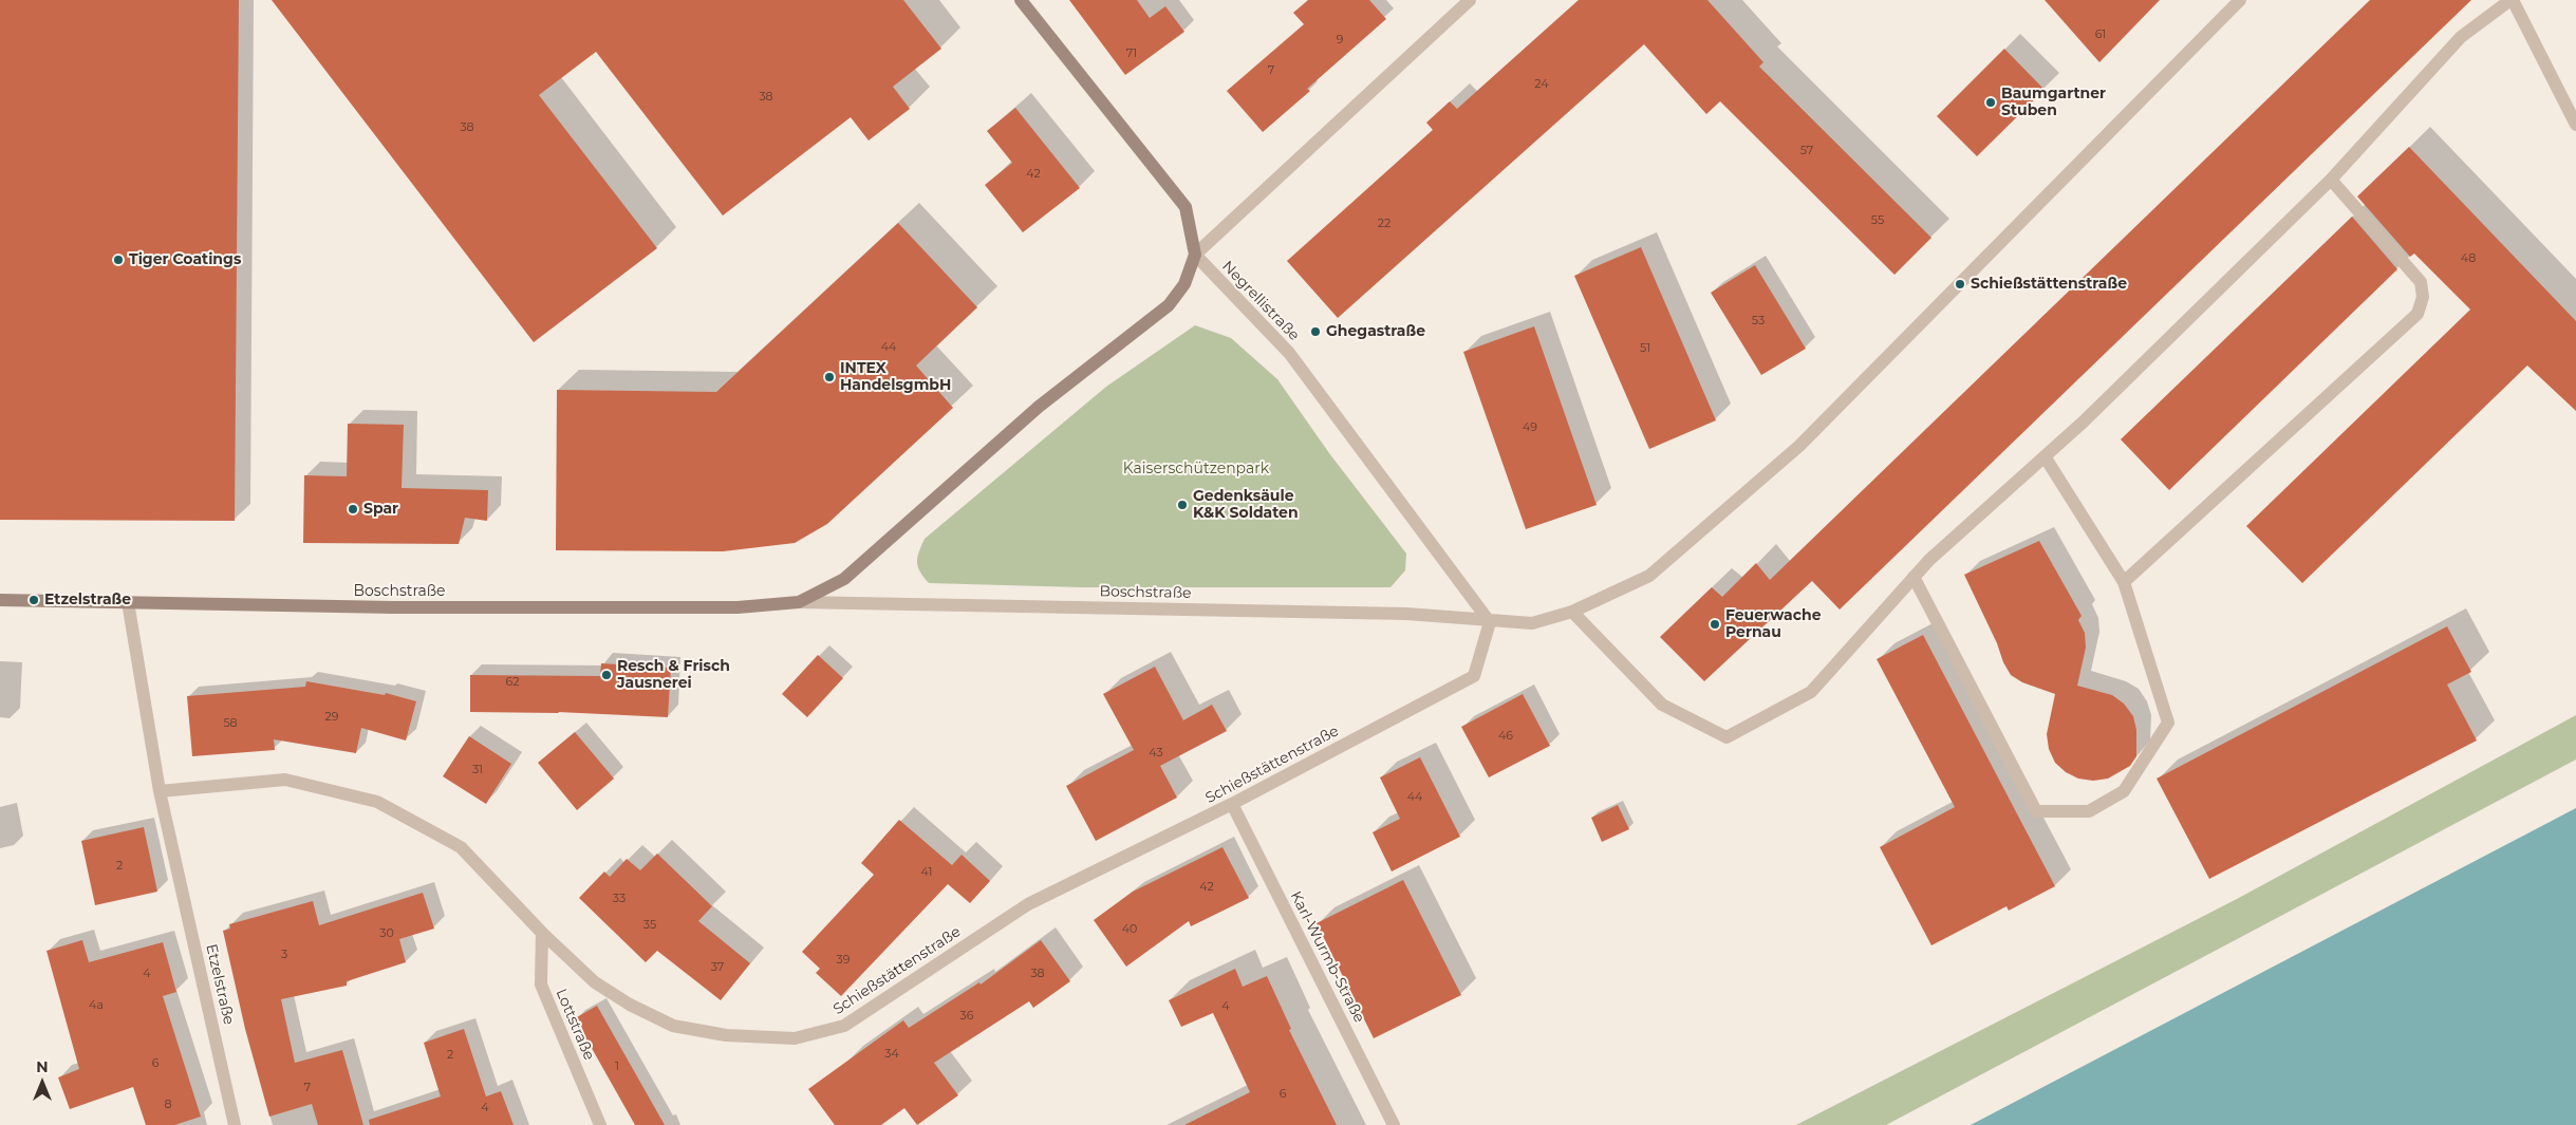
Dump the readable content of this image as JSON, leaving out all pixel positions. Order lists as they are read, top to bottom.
{
  "streets": {
    "main road": ["Boschstraße"],
    "street": [
      "Negrellistraße",
      "Schießstättenstraße",
      "Karl-Wurmb-Straße",
      "Etzelstraße",
      "Lottstraße"
    ]
  },
  "crossings": [
    ["Negrellistraße", "Boschstraße"],
    ["Negrellistraße", "Schießstättenstraße"],
    ["Boschstraße", "Schießstättenstraße"],
    ["Boschstraße", "Etzelstraße"],
    ["Schießstättenstraße", "Karl-Wurmb-Straße"],
    ["Schießstättenstraße", "Etzelstraße"],
    ["Schießstättenstraße", "Lottstraße"]
  ],
  "parks": ["Kaiserschützenpark"],
  "places": [
    "Baumgartner Stuben",
    "Tiger Coatings",
    "Schießstättenstraße",
    "Ghegastraße",
    "INTEX HandelsgmbH",
    "Gedenksäule K&K Soldaten",
    "Spar",
    "Etzelstraße",
    "Feuerwache Pernau",
    "Resch & Frisch Jausnerei"
  ],
  "house_numbers": [
    "61",
    "9",
    "71",
    "7",
    "24",
    "38",
    "38",
    "57",
    "42",
    "55",
    "22",
    "48",
    "53",
    "44",
    "51",
    "49",
    "62",
    "29",
    "58",
    "46",
    "43",
    "31",
    "44",
    "2",
    "41",
    "42",
    "33",
    "35",
    "40",
    "30",
    "3",
    "39",
    "37",
    "4",
    "38",
    "4a",
    "4",
    "36",
    "34",
    "2",
    "6",
    "1",
    "7",
    "6",
    "8",
    "4"
  ],
  "north": "top"
}
